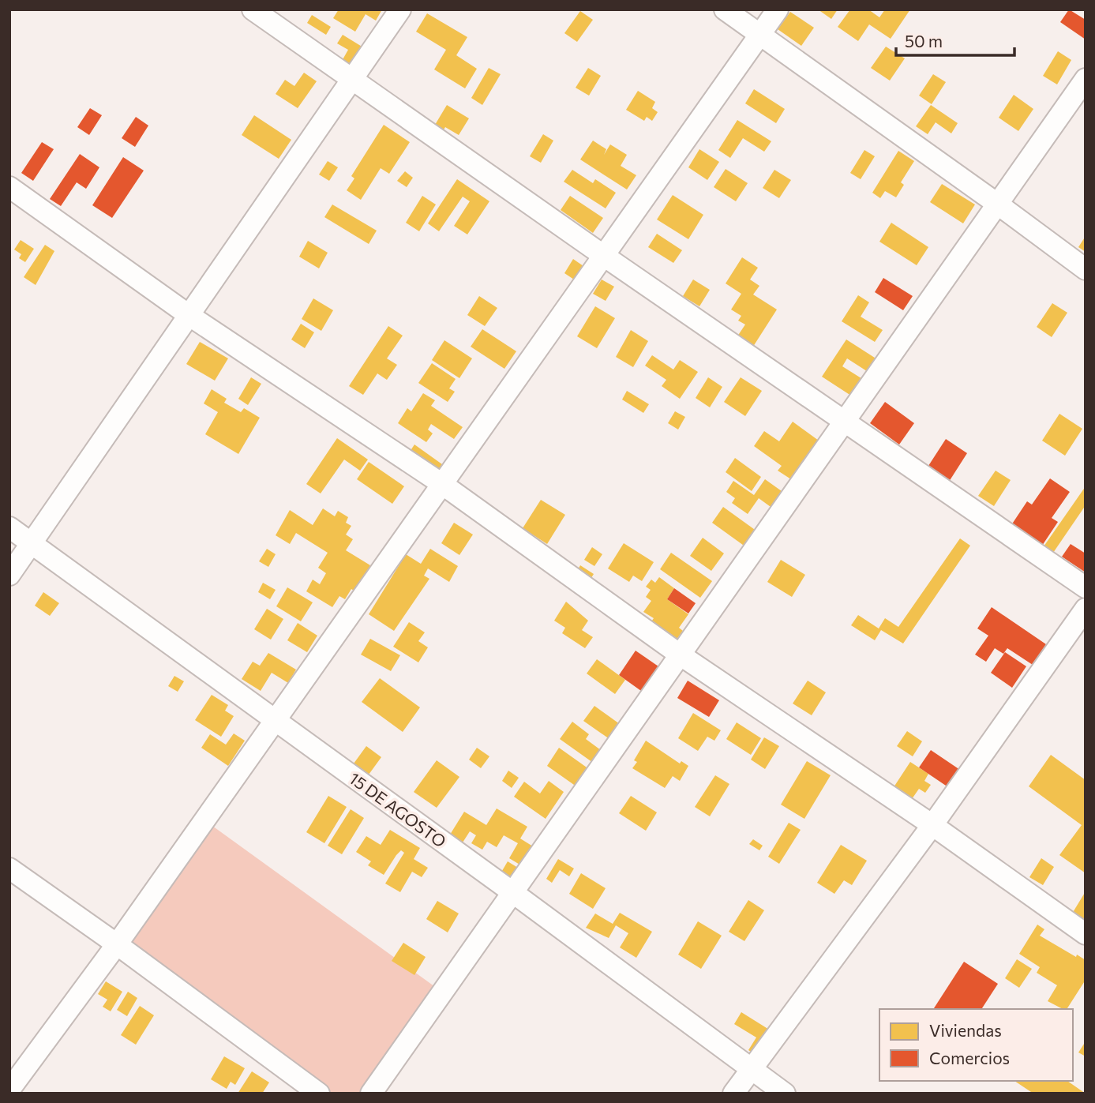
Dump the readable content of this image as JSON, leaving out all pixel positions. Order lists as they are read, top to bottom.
{
  "streets": {
    "street": ["15 DE AGOSTO"]
  },
  "legend": ["Viviendas", "Comercios"],
  "scale_bar": "50 m"
}
